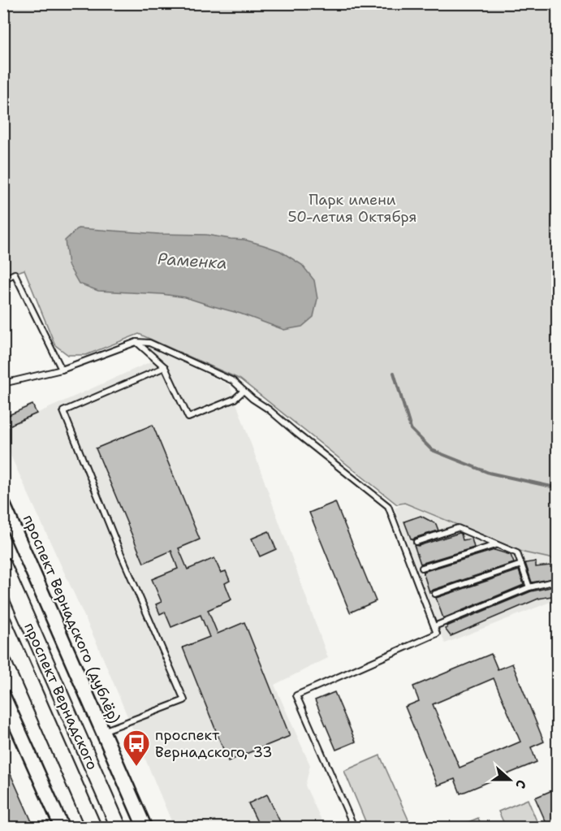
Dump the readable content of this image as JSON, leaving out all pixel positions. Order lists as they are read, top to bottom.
{
  "streets": {
    "main road": ["проспект Вернадского"],
    "street": ["проспект Вернадского (дублёр)"]
  },
  "water": ["Раменка"],
  "parks": ["Парк имени 50-летия Октября"],
  "places": {
    "bus stop": ["проспект Вернадского, 33"]
  },
  "north": "right"
}
